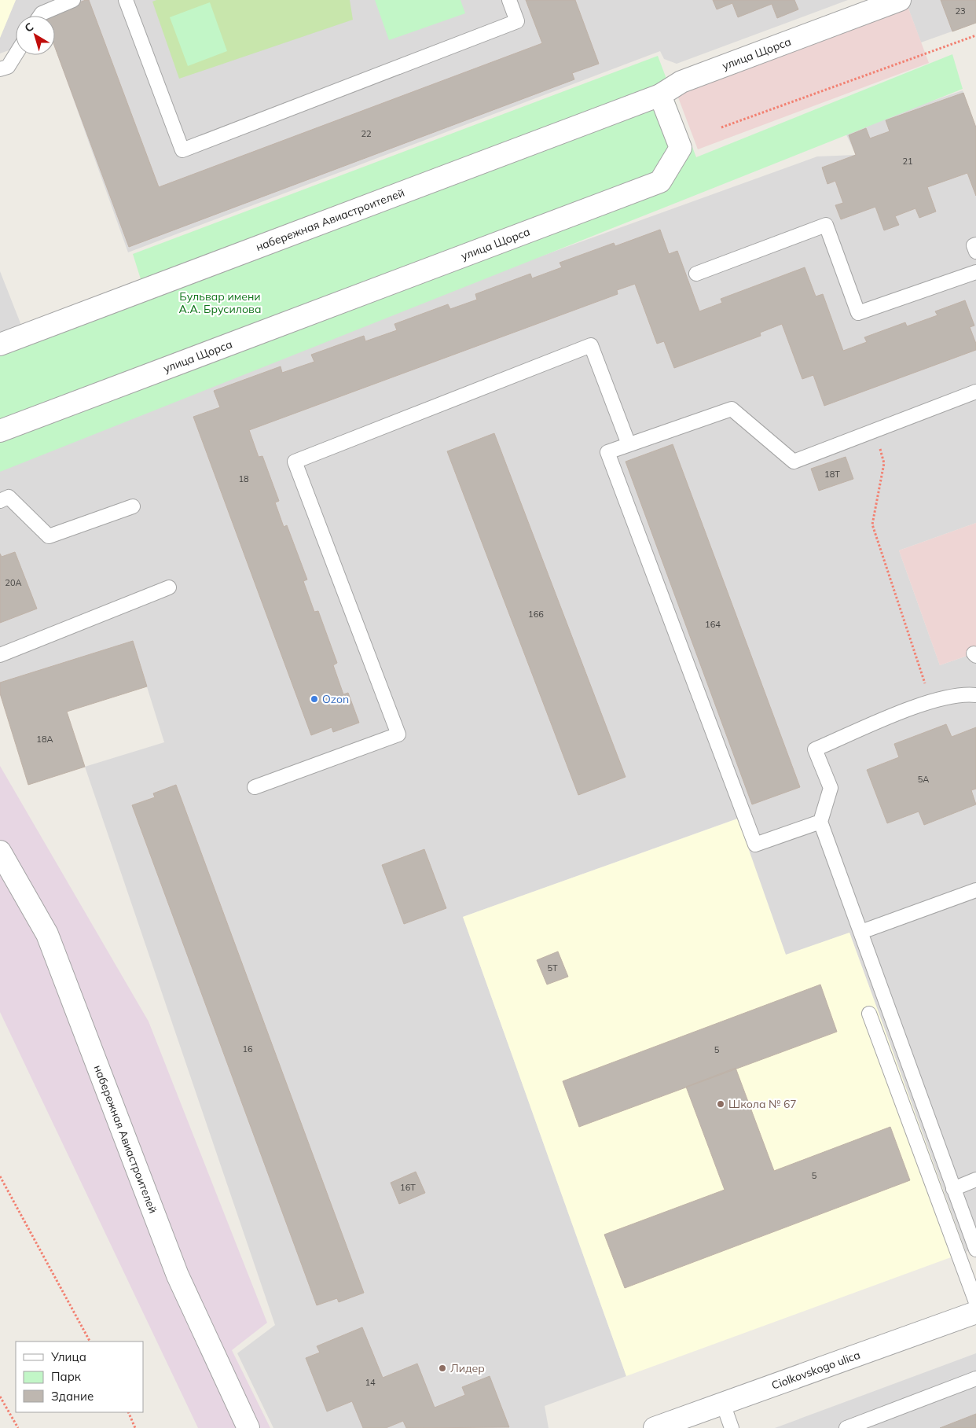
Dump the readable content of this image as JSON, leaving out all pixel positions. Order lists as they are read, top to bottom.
{
  "streets": {
    "street": ["улица Щорса", "набережная Авиастроителей", "Ciolkovskogo ulica"]
  },
  "crossings": [
    ["улица Щорса", "набережная Авиастроителей"]
  ],
  "parks": ["Бульвар имени А.А. Брусилова"],
  "places": ["Ozon", "Школа № 67", "Лидер"],
  "house_numbers": [
    "23",
    "22",
    "21",
    "18Т",
    "18",
    "20А",
    "166",
    "164",
    "18А",
    "5А",
    "5Т",
    "16",
    "5",
    "5",
    "16Т",
    "14"
  ],
  "legend": ["Улица", "Парк", "Здание"],
  "north": "top left"
}
